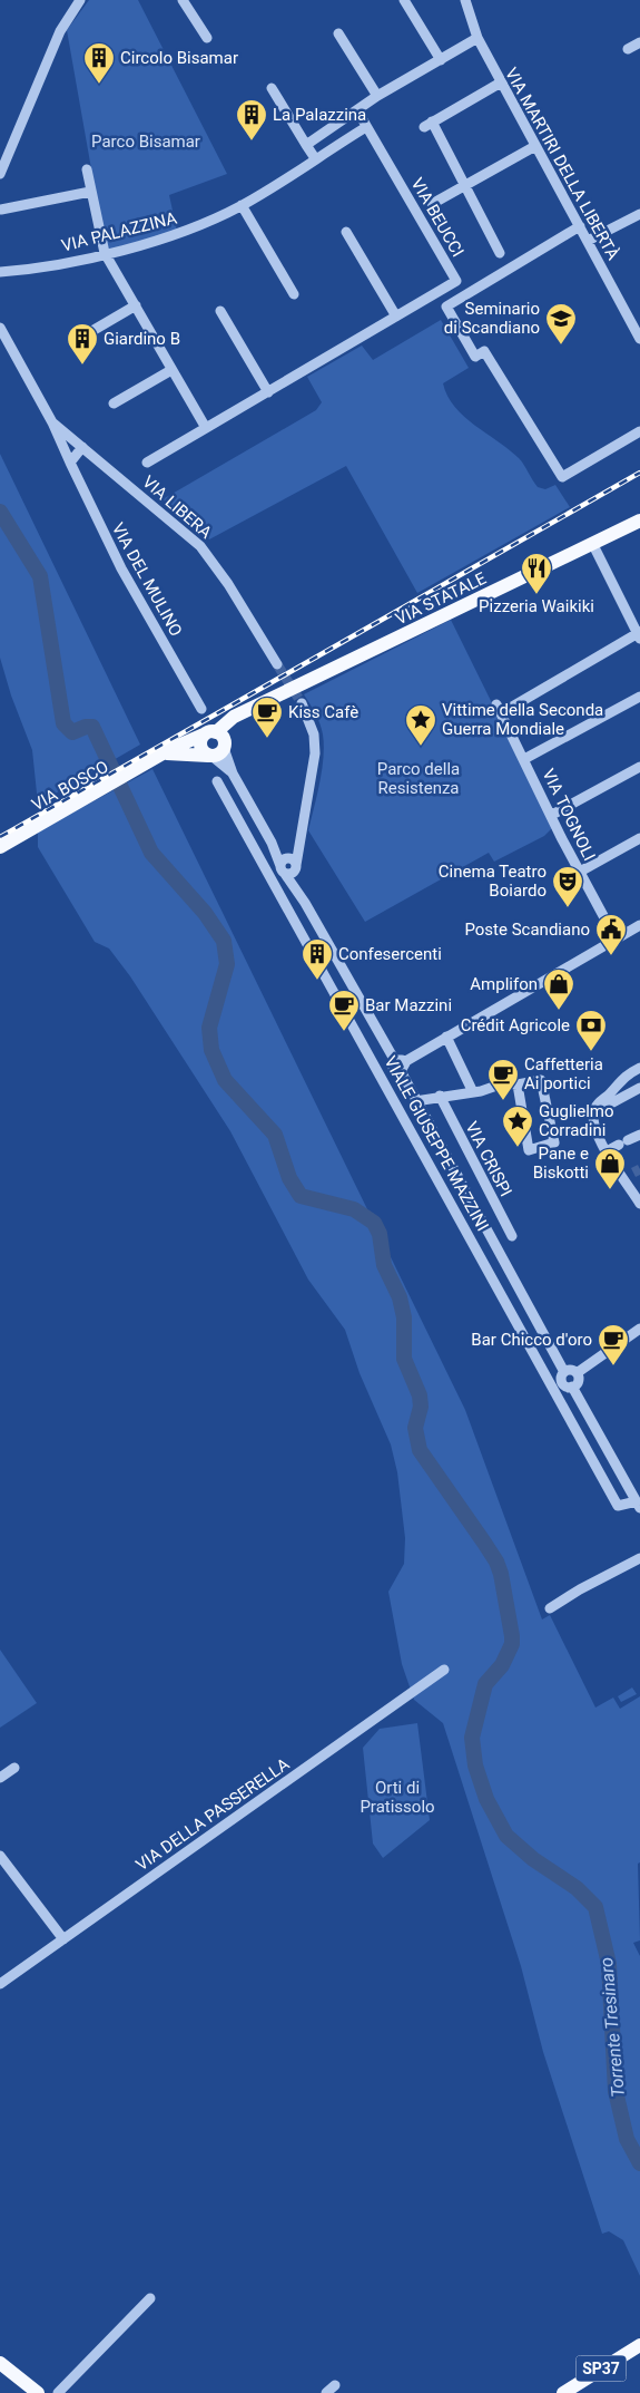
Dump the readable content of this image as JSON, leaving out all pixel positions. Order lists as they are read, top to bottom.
{
  "streets": {
    "main road": ["VIA STATALE", "VIA BOSCO", "SP37"],
    "street": [
      "VIA MARTIRI DELLA LIBERTÀ",
      "VIA BEUCCI",
      "VIA PALAZZINA",
      "VIA LIBERA",
      "VIA DEL MULINO",
      "VIA TOGNOLI",
      "VIALE GIUSEPPE MAZZINI",
      "VIA CRISPI",
      "VIA DELLA PASSERELLA"
    ]
  },
  "crossings": [
    ["VIA BEUCCI", "VIA PALAZZINA"],
    ["VIA LIBERA", "VIA DEL MULINO"],
    ["VIA STATALE", "VIA BOSCO"],
    ["VIA STATALE", "VIALE GIUSEPPE MAZZINI"]
  ],
  "water": ["Torrente Tresinaro"],
  "parks": ["Parco Bisamar", "Parco della Resistenza", "Orti di Pratissolo"],
  "places": {
    "building": [
      "Circolo Bisamar",
      "La Palazzina",
      "Giardino B",
      "Confesercenti"
    ],
    "school or university": ["Seminario di Scandiano"],
    "restaurant": ["Pizzeria Waikiki"],
    "cafe": [
      "Kiss Cafè",
      "Bar Mazzini",
      "Caffetteria Ai portici",
      "Bar Chicco d'oro"
    ],
    "place": ["Vittime della Seconda Guerra Mondiale", "Guglielmo Corradini"],
    "theatre": ["Cinema Teatro Boiardo"],
    "public building": ["Poste Scandiano"],
    "shop": ["Amplifon", "Pane e Biskotti"],
    "bank": ["Crédit Agricole"]
  }
}
